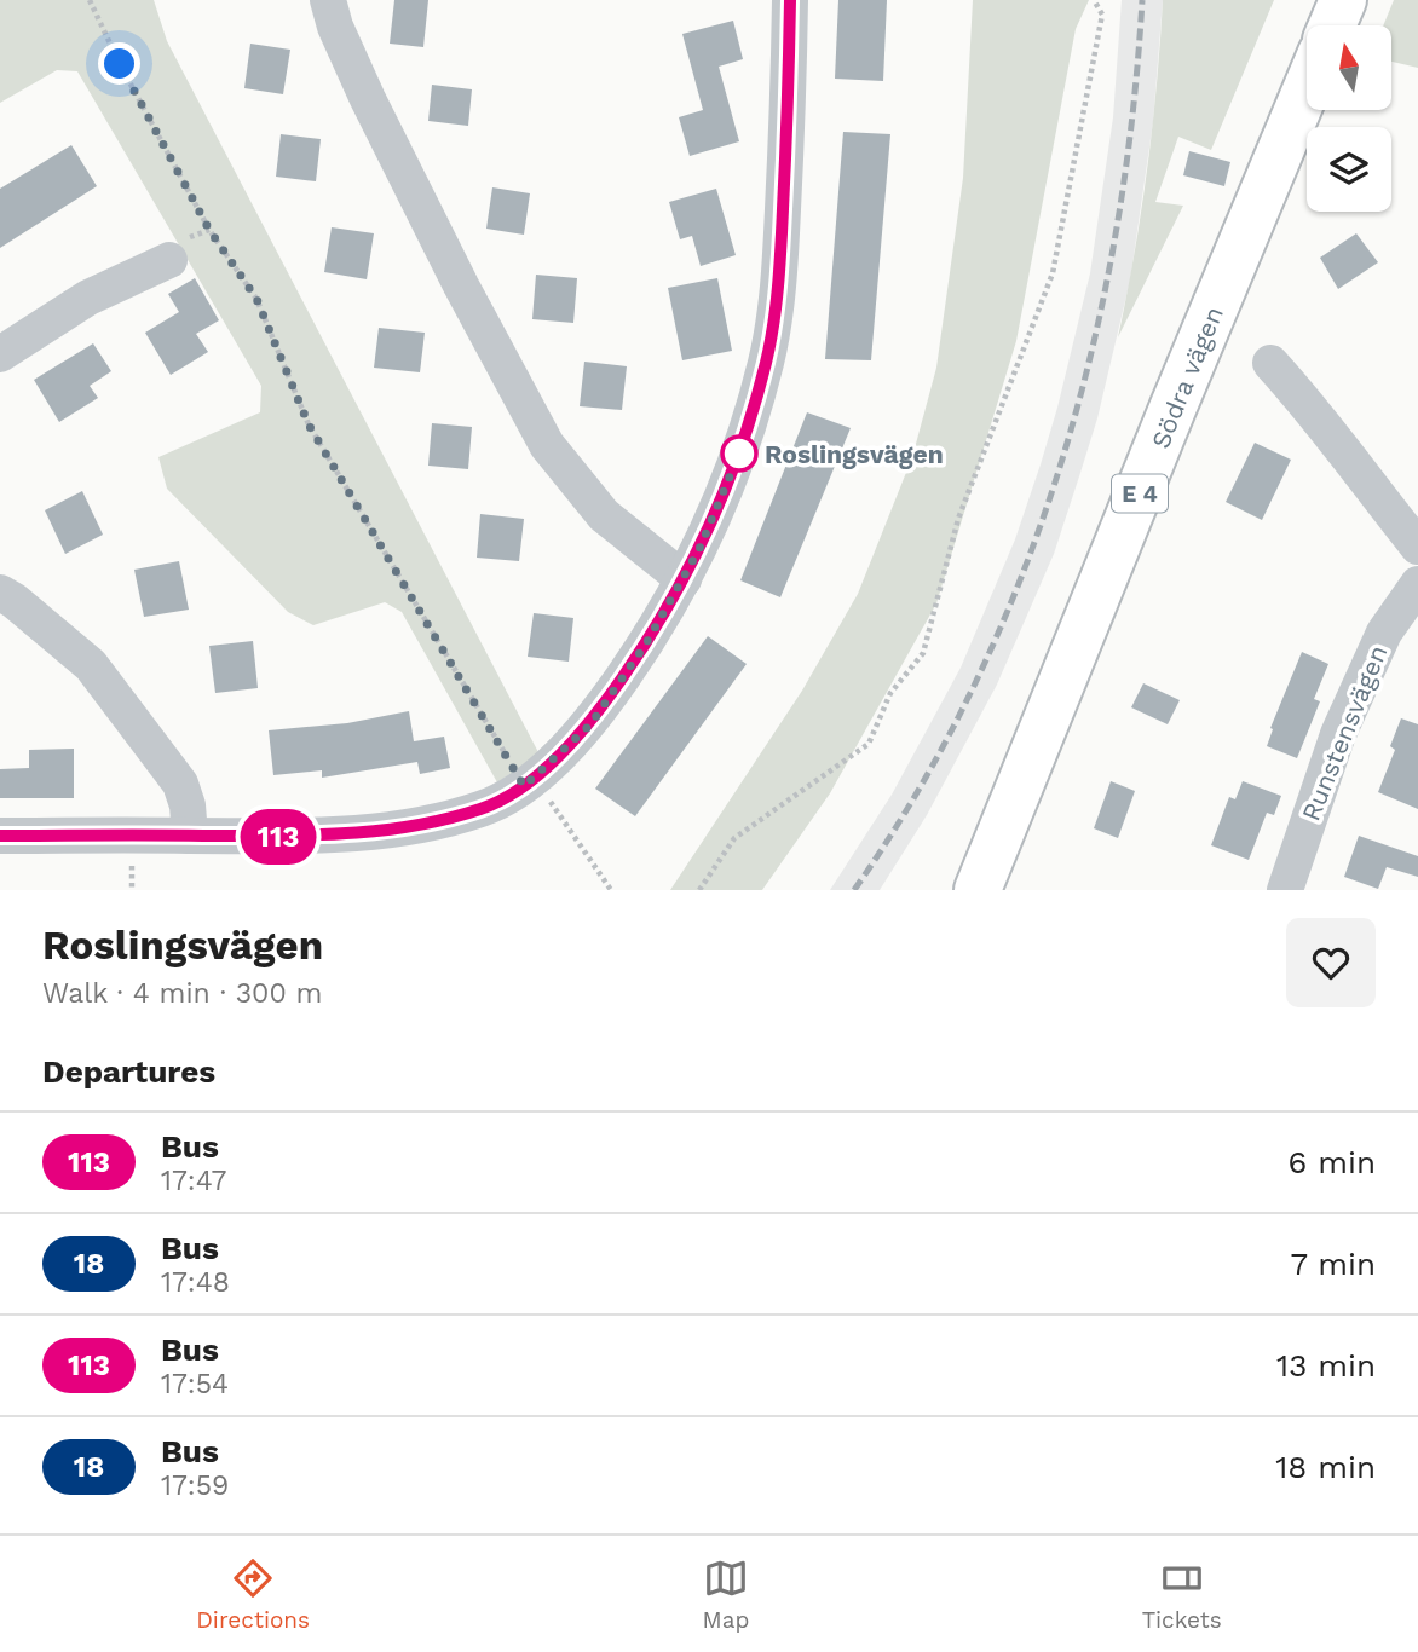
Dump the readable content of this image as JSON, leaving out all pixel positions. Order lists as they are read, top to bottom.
{
  "streets": {
    "highway": ["Södra vägen", "E 4"],
    "street": ["Runstensvägen"]
  },
  "places": ["Roslingsvägen"],
  "lines": ["bus line 113"],
  "north": "top",
  "page": {
    "on_map": "113",
    "heading": [
      ["Roslingsvägen", "Walk · 4 min · 300 m"],
      "Departures"
    ],
    "list": [
      {
        "mark": "113",
        "name": "Bus",
        "note": "17:47",
        "value": "6 min"
      },
      {
        "mark": "18",
        "name": "Bus",
        "note": "17:48",
        "value": "7 min"
      },
      {
        "mark": "113",
        "name": "Bus",
        "note": "17:54",
        "value": "13 min"
      },
      {
        "mark": "18",
        "name": "Bus",
        "note": "17:59",
        "value": "18 min"
      }
    ],
    "tabs": ["Directions", "Map", "Tickets"]
  }
}
